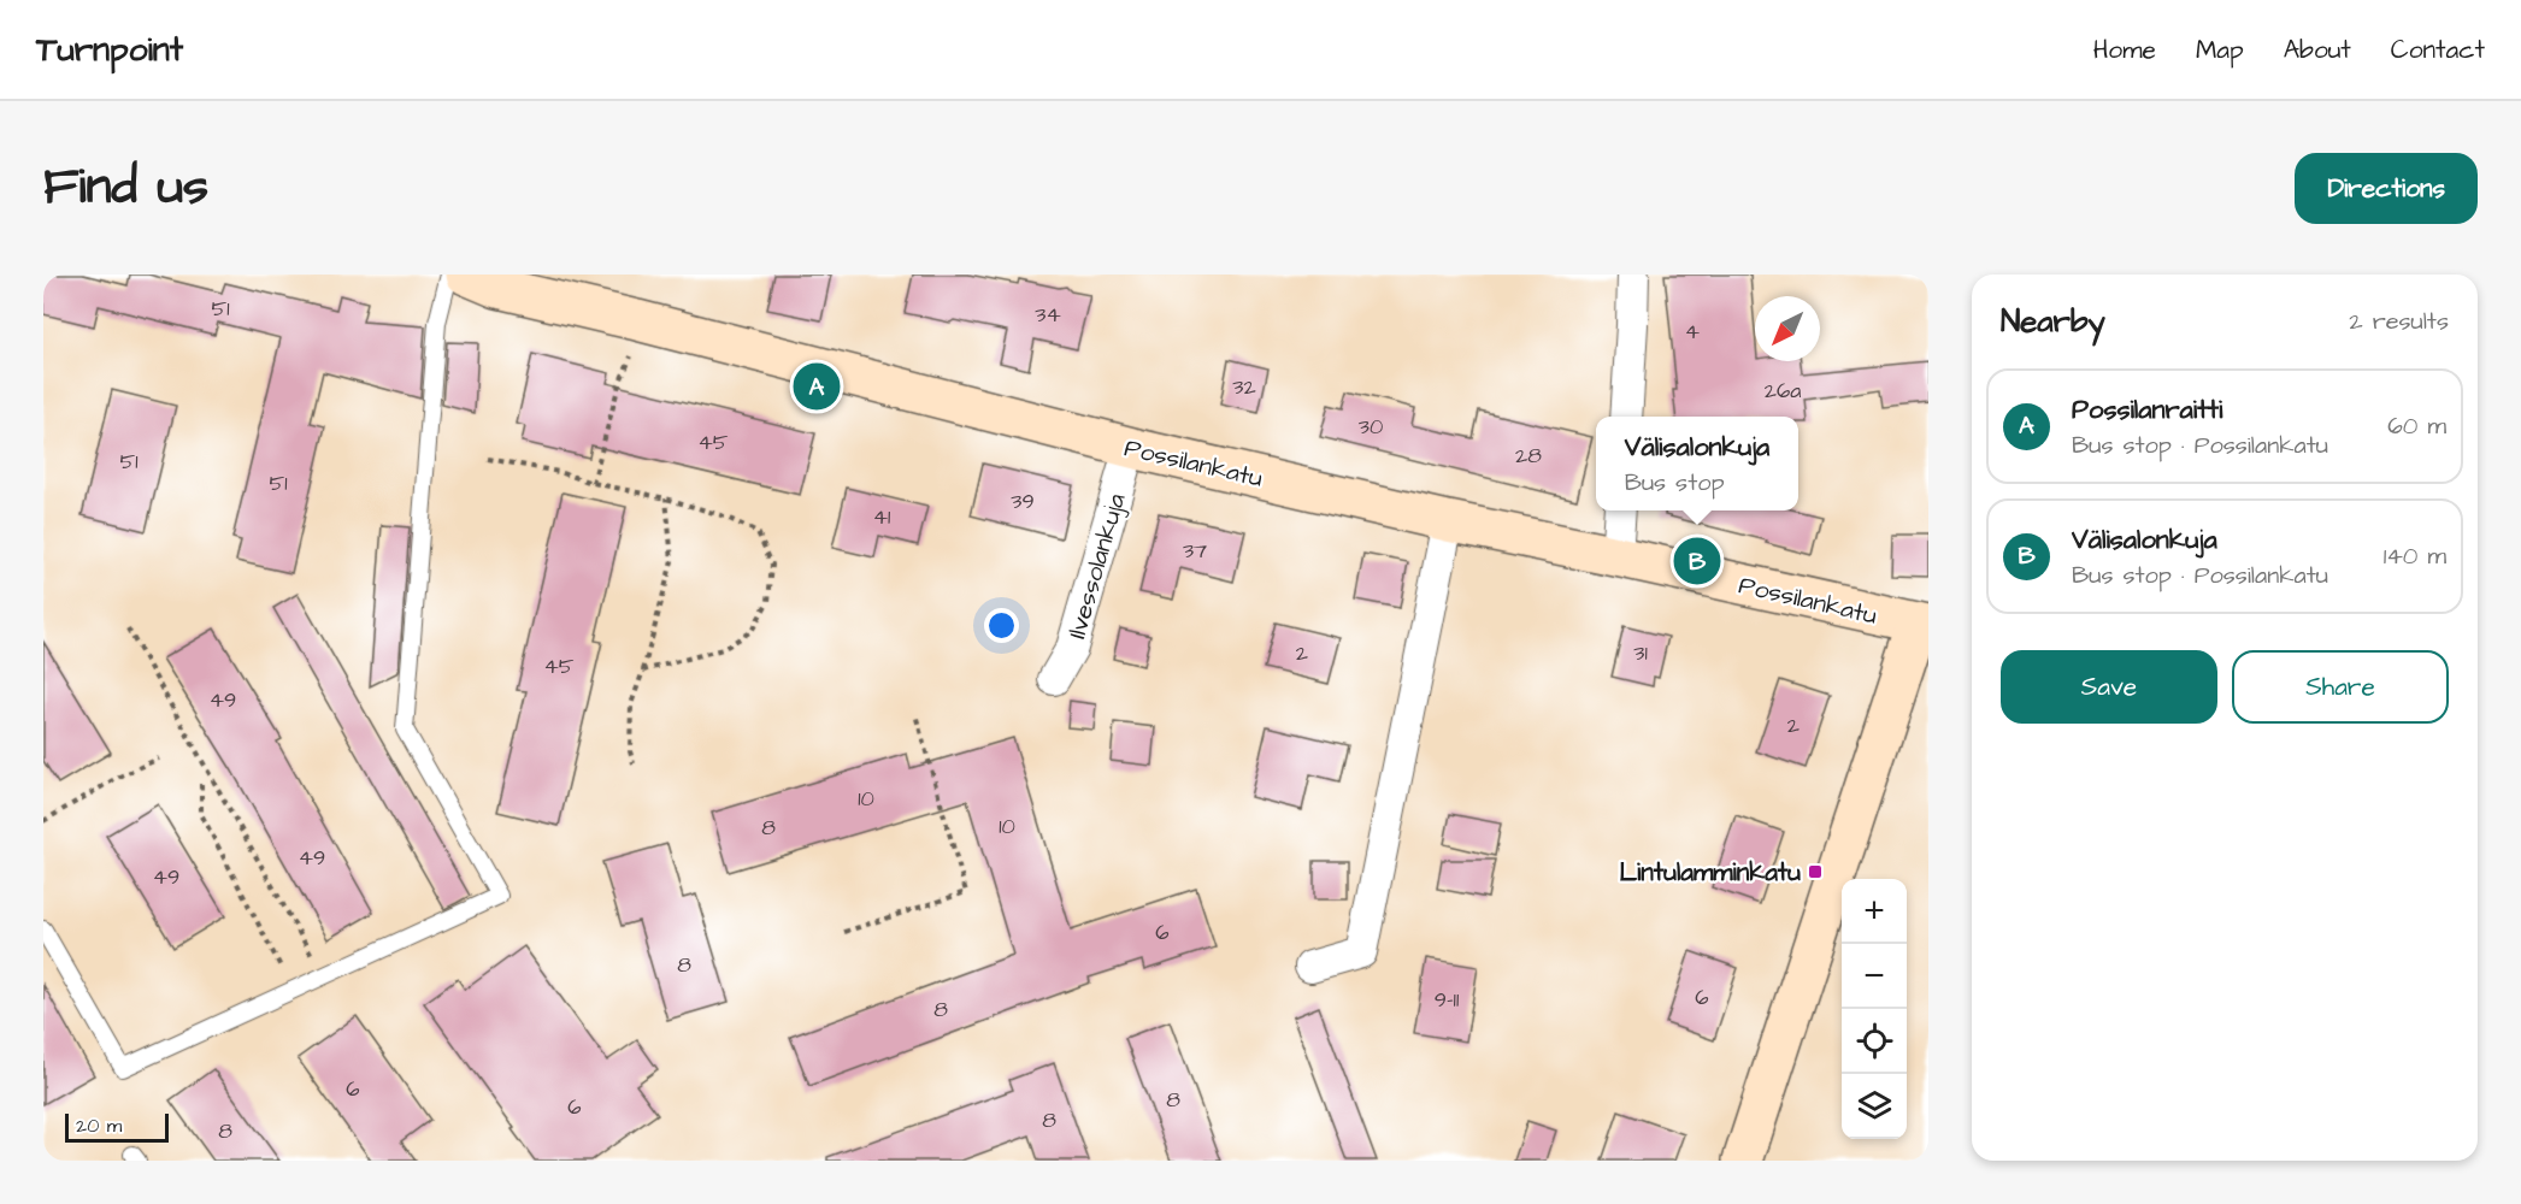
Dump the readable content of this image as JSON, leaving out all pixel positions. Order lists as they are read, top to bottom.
{
  "streets": {
    "street": ["Possilankatu", "Ilvessolankuja"]
  },
  "crossings": [
    ["Possilankatu", "Ilvessolankuja"]
  ],
  "places": {
    "transit": ["Lintulamminkatu"]
  },
  "house_numbers": [
    "51",
    "34",
    "4",
    "32",
    "26a",
    "30",
    "45",
    "28",
    "51",
    "51",
    "39",
    "41",
    "37",
    "2",
    "31",
    "45",
    "49",
    "2",
    "10",
    "10",
    "8",
    "49",
    "49",
    "6",
    "8",
    "6",
    "9-11",
    "8",
    "6",
    "8",
    "6",
    "8",
    "8"
  ],
  "scale_bar": "20 m",
  "north": "bottom left",
  "page": {
    "header": "Turnpoint",
    "nav": [
      "Home",
      "Map",
      "About",
      "Contact"
    ],
    "title": "Find us",
    "buttons": [
      "Directions",
      ["Save", "Share"]
    ],
    "heading": ["Nearby", "2 results"],
    "pins": ["A", "B"],
    "list": [
      {
        "mark": "A",
        "name": "Possilanraitti",
        "note": "Bus stop · Possilankatu",
        "value": "60 m"
      },
      {
        "mark": "B",
        "name": "Välisalonkuja",
        "note": "Bus stop · Possilankatu",
        "value": "140 m"
      }
    ],
    "popup": ["Välisalonkuja", "Bus stop"],
    "map_buttons": ["+", "−"],
    "scale": "20 m"
  }
}
